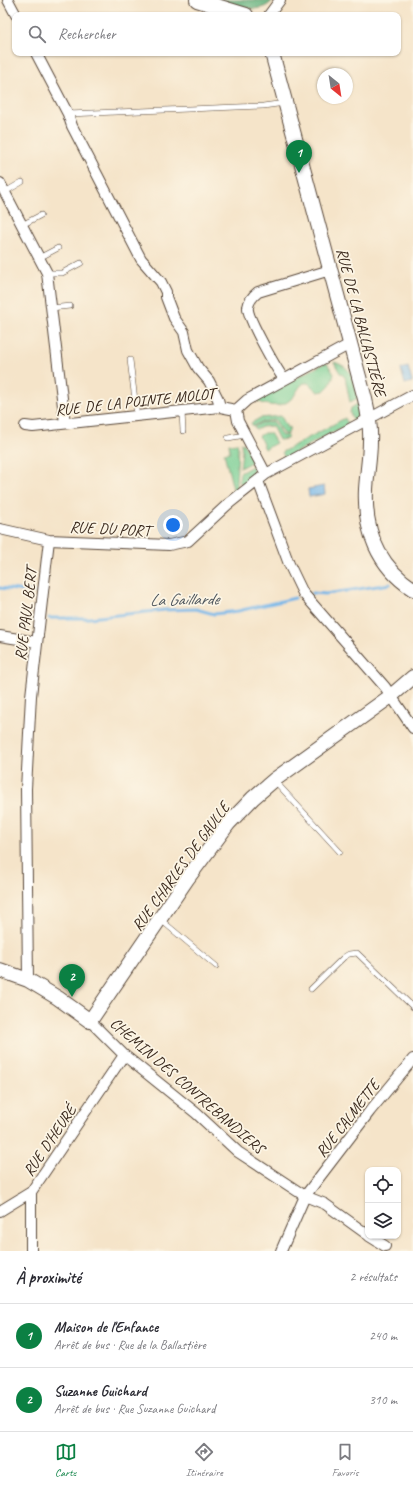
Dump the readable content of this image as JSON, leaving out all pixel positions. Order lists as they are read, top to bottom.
{
  "streets": {
    "street": [
      "RUE DE LA BALLASTIÈRE",
      "RUE DE LA POINTE MOLOT",
      "RUE DU PORT",
      "RUE PAUL BERT",
      "RUE CHARLES DE GAULLE",
      "CHEMIN DES CONTREBANDIERS",
      "RUE CALMETTE",
      "RUE D'HEURÉ"
    ]
  },
  "crossings": [
    ["RUE DE LA BALLASTIÈRE", "RUE DE LA POINTE MOLOT"],
    ["RUE DE LA BALLASTIÈRE", "RUE DU PORT"],
    ["RUE DU PORT", "RUE PAUL BERT"],
    ["RUE CHARLES DE GAULLE", "CHEMIN DES CONTREBANDIERS"],
    ["CHEMIN DES CONTREBANDIERS", "RUE CALMETTE"],
    ["CHEMIN DES CONTREBANDIERS", "RUE D'HEURÉ"]
  ],
  "water": ["La Gaillarde"],
  "north": "bottom right",
  "page": {
    "search": "Rechercher",
    "pins": ["1", "2"],
    "heading": ["À proximité", "2 résultats"],
    "list": [
      {
        "mark": "1",
        "name": "Maison de l'Enfance",
        "note": "Arrêt de bus · Rue de la Ballastière",
        "value": "240 m"
      },
      {
        "mark": "2",
        "name": "Suzanne Guichard",
        "note": "Arrêt de bus · Rue Suzanne Guichard",
        "value": "310 m"
      }
    ],
    "nav": ["Carte", "Itinéraire", "Favoris"]
  }
}
